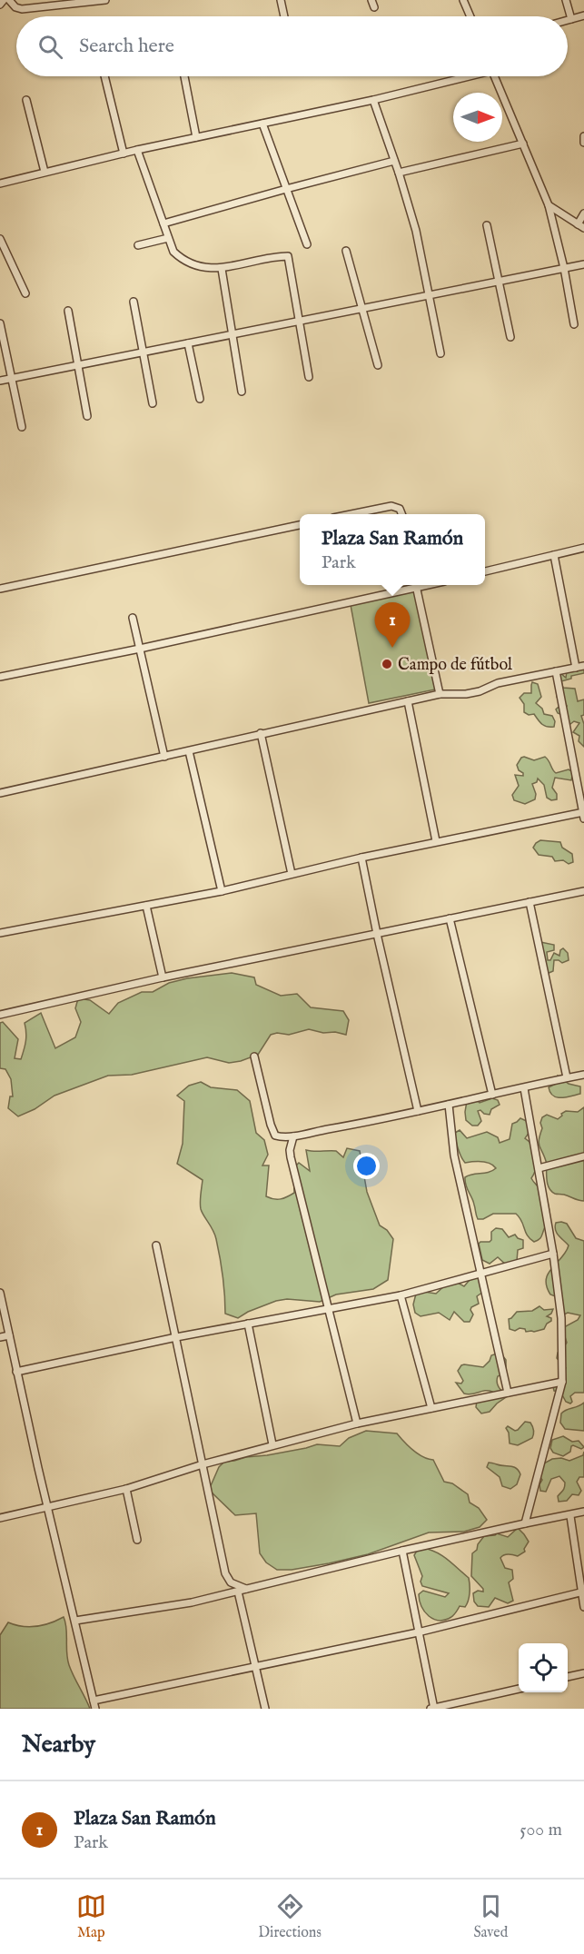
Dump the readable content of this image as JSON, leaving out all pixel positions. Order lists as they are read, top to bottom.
{
  "places": ["Campo de fútbol"],
  "north": "right",
  "page": {
    "search": "Search here",
    "popup": ["Plaza San Ramón", "Park"],
    "pins": "1",
    "heading": "Nearby",
    "list": [
      {
        "mark": "1",
        "name": "Plaza San Ramón",
        "note": "Park",
        "value": "500 m"
      }
    ],
    "nav": ["Map", "Directions", "Saved"]
  }
}
